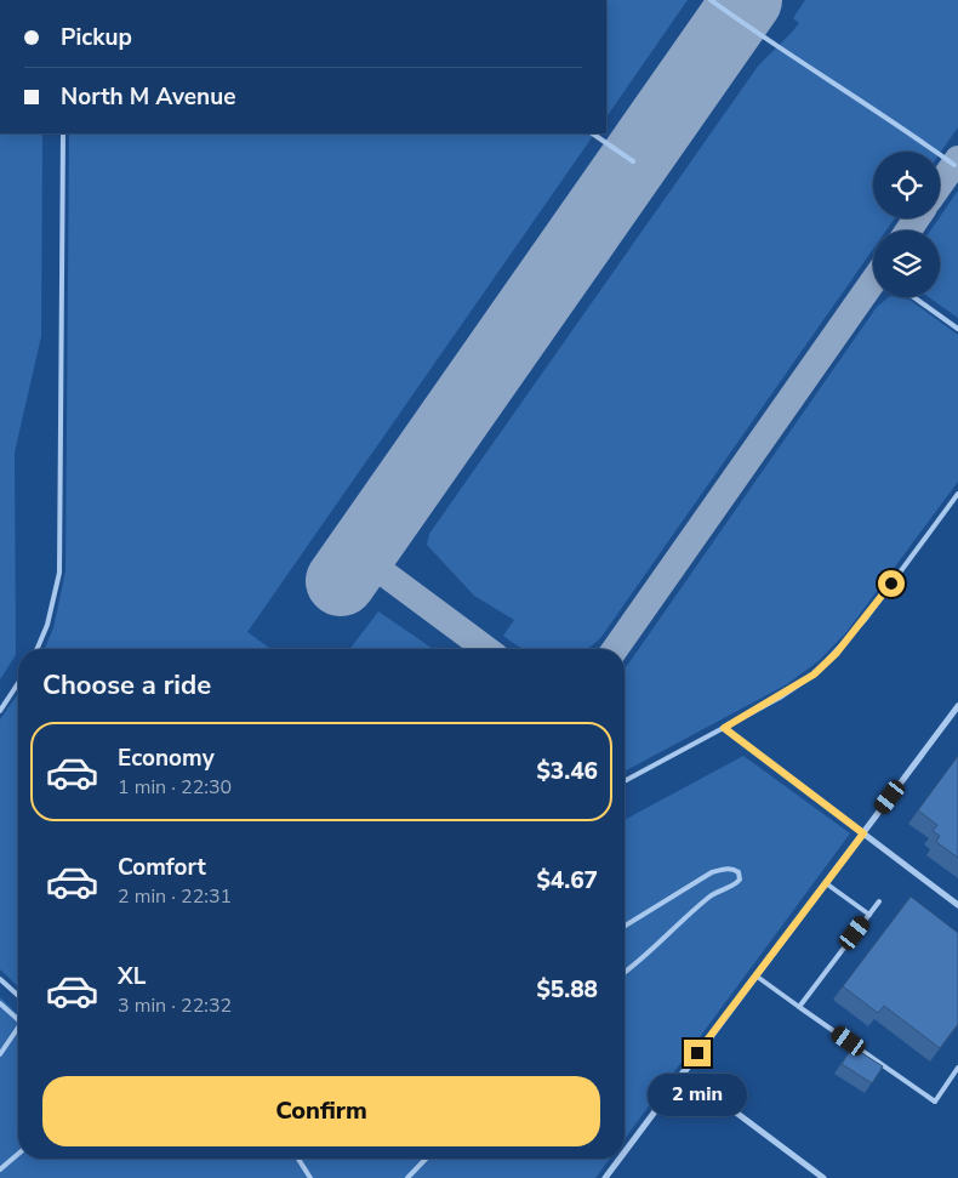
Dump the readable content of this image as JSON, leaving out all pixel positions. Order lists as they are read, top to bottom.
{
  "page": {
    "banner": ["Pickup", "North M Avenue"],
    "heading": "Choose a ride",
    "list": [
      {
        "name": "Economy",
        "note": "1 min · 22:30",
        "value": "$3.46"
      },
      {
        "name": "Comfort",
        "note": "2 min · 22:31",
        "value": "$4.67"
      },
      {
        "name": "XL",
        "note": "3 min · 22:32",
        "value": "$5.88"
      }
    ],
    "buttons": "Confirm",
    "bubble": "2 min"
  }
}
